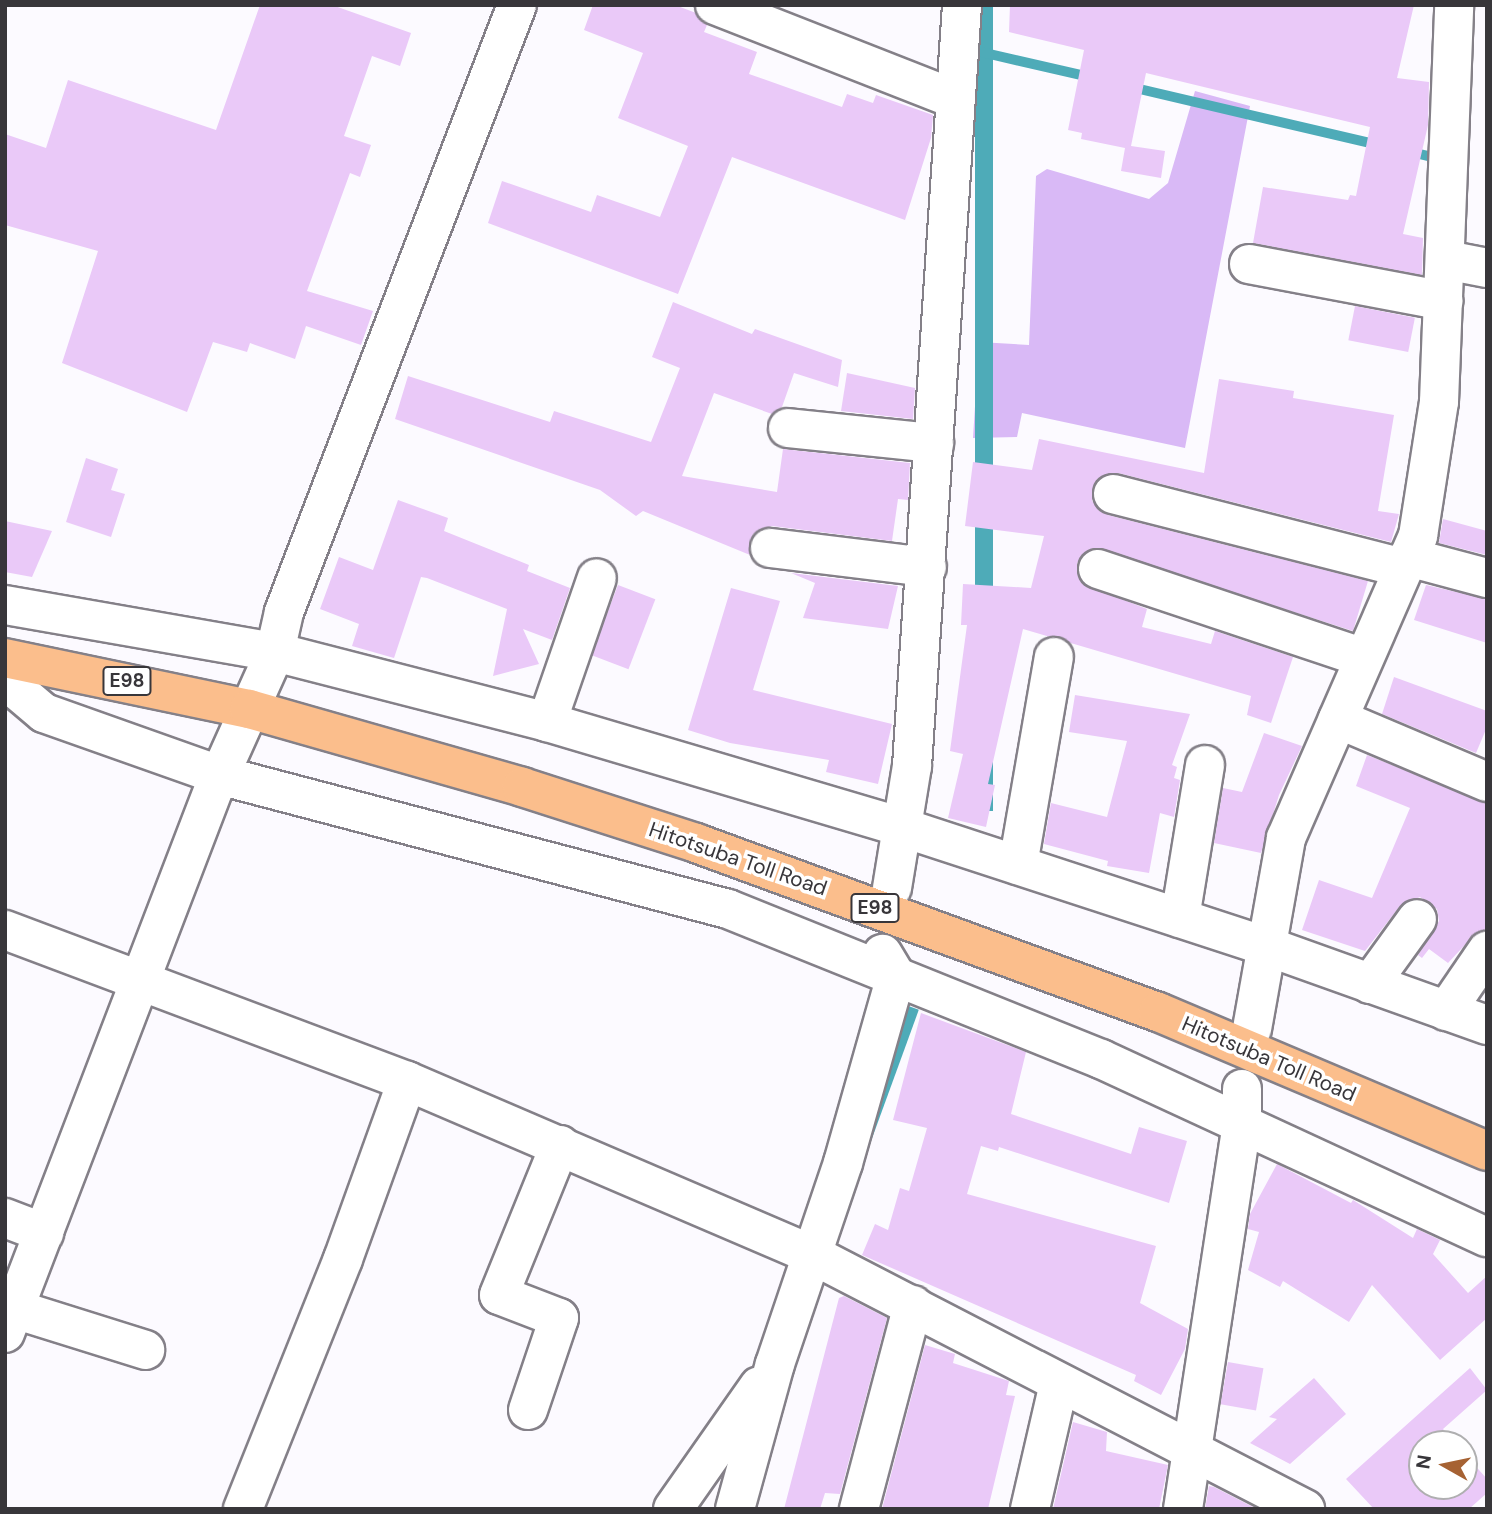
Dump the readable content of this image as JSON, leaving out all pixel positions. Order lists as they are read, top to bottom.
{
  "streets": {
    "main road": ["E98", "Hitotsuba Toll Road"]
  },
  "north": "left"
}
